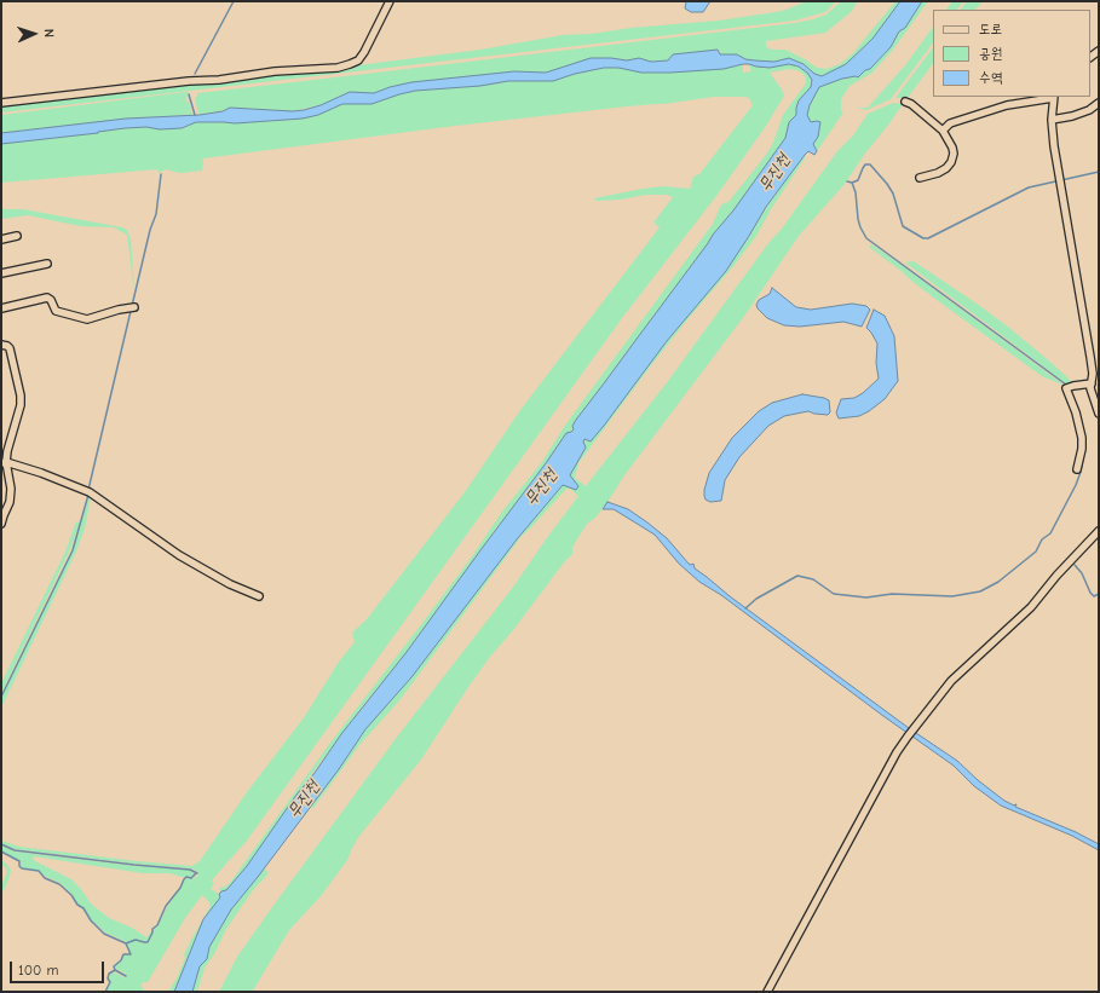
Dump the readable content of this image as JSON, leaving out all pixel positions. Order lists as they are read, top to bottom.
{
  "water": ["무진천"],
  "legend": ["도로", "공원", "수역"],
  "scale_bar": "100 m",
  "north": "right"
}
